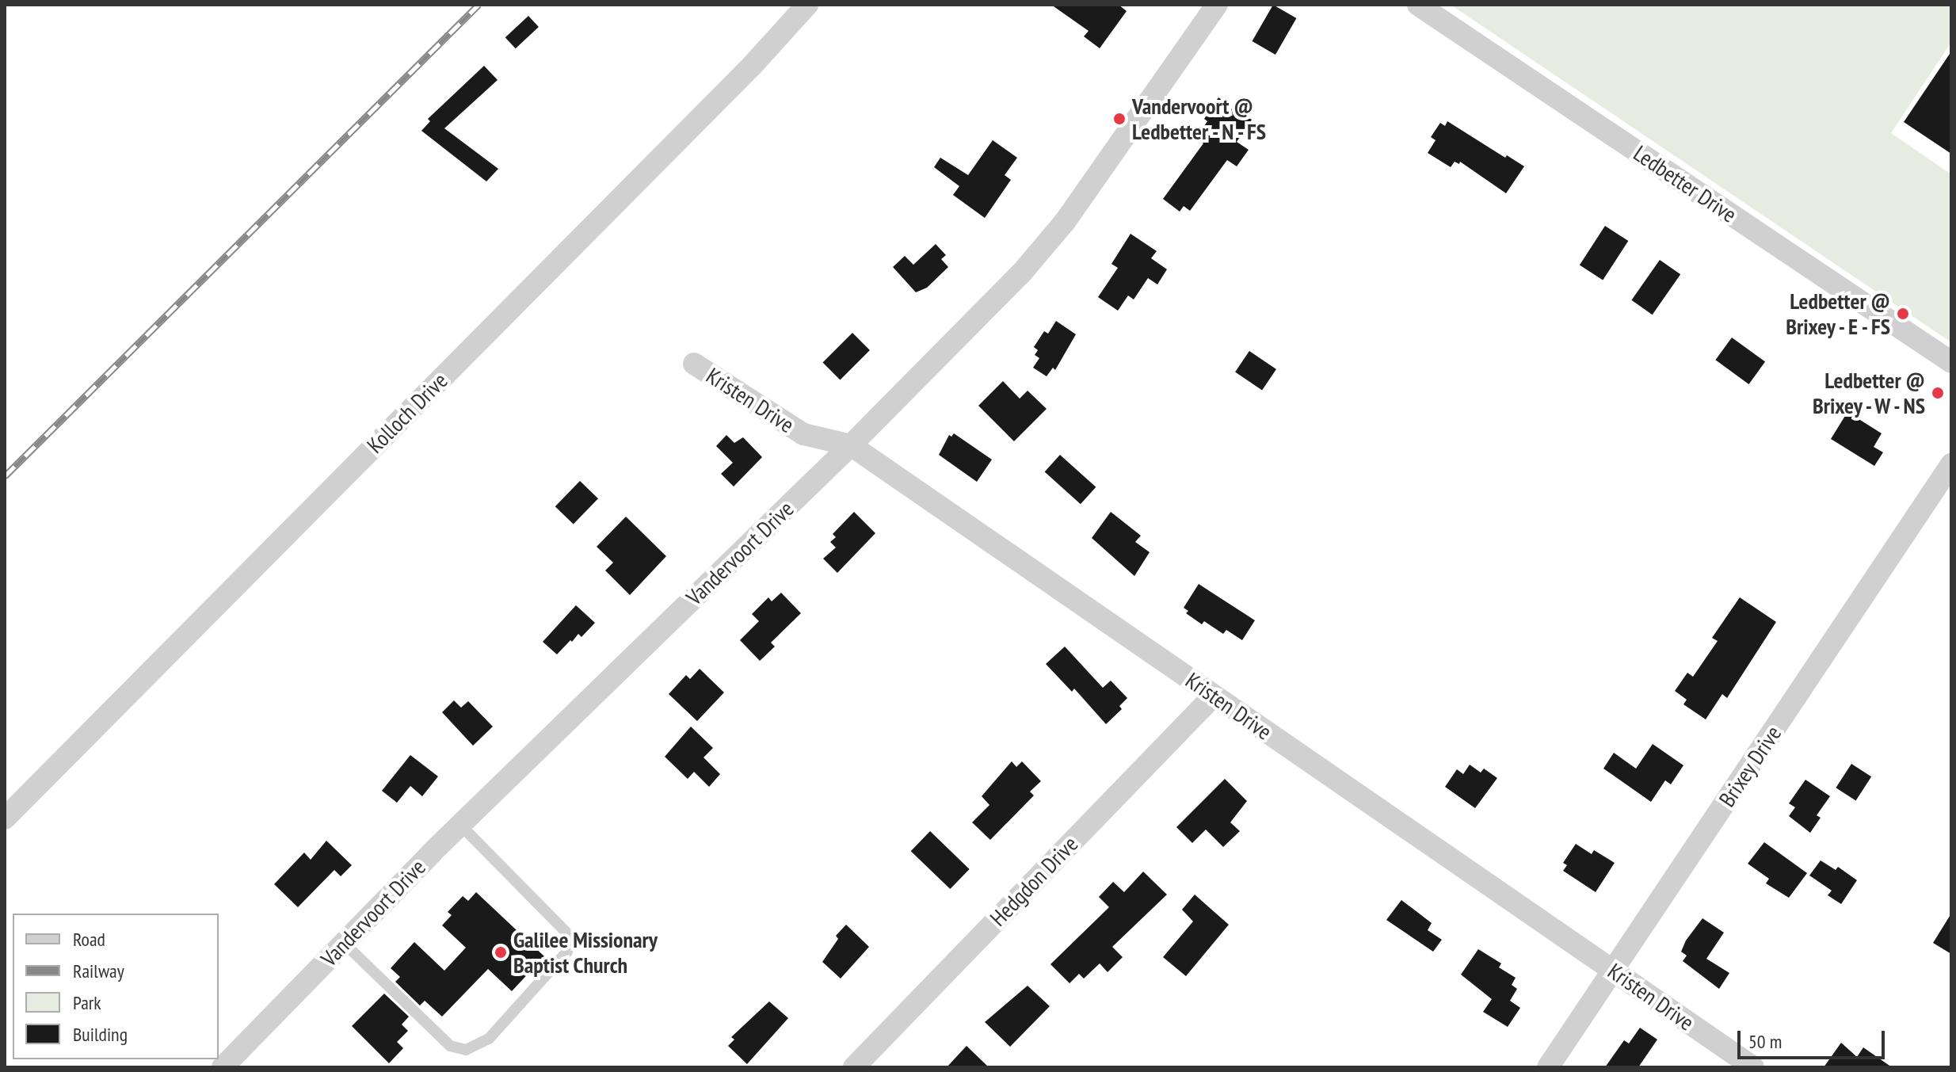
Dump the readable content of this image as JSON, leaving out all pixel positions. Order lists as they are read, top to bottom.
{
  "streets": {
    "street": [
      "Ledbetter Drive",
      "Kristen Drive",
      "Kolloch Drive",
      "Vandervoort Drive",
      "Brixey Drive",
      "Hedgdon Drive"
    ]
  },
  "crossings": [
    ["Kristen Drive", "Vandervoort Drive"],
    ["Kristen Drive", "Brixey Drive"],
    ["Kristen Drive", "Hedgdon Drive"]
  ],
  "places": [
    "Vandervoort @ Ledbetter - N - FS",
    "Ledbetter @ Brixey - E - FS",
    "Ledbetter @ Brixey - W - NS",
    "Galilee Missionary Baptist Church"
  ],
  "legend": [
    "Road",
    "Railway",
    "Park",
    "Building"
  ],
  "scale_bar": "50 m"
}
